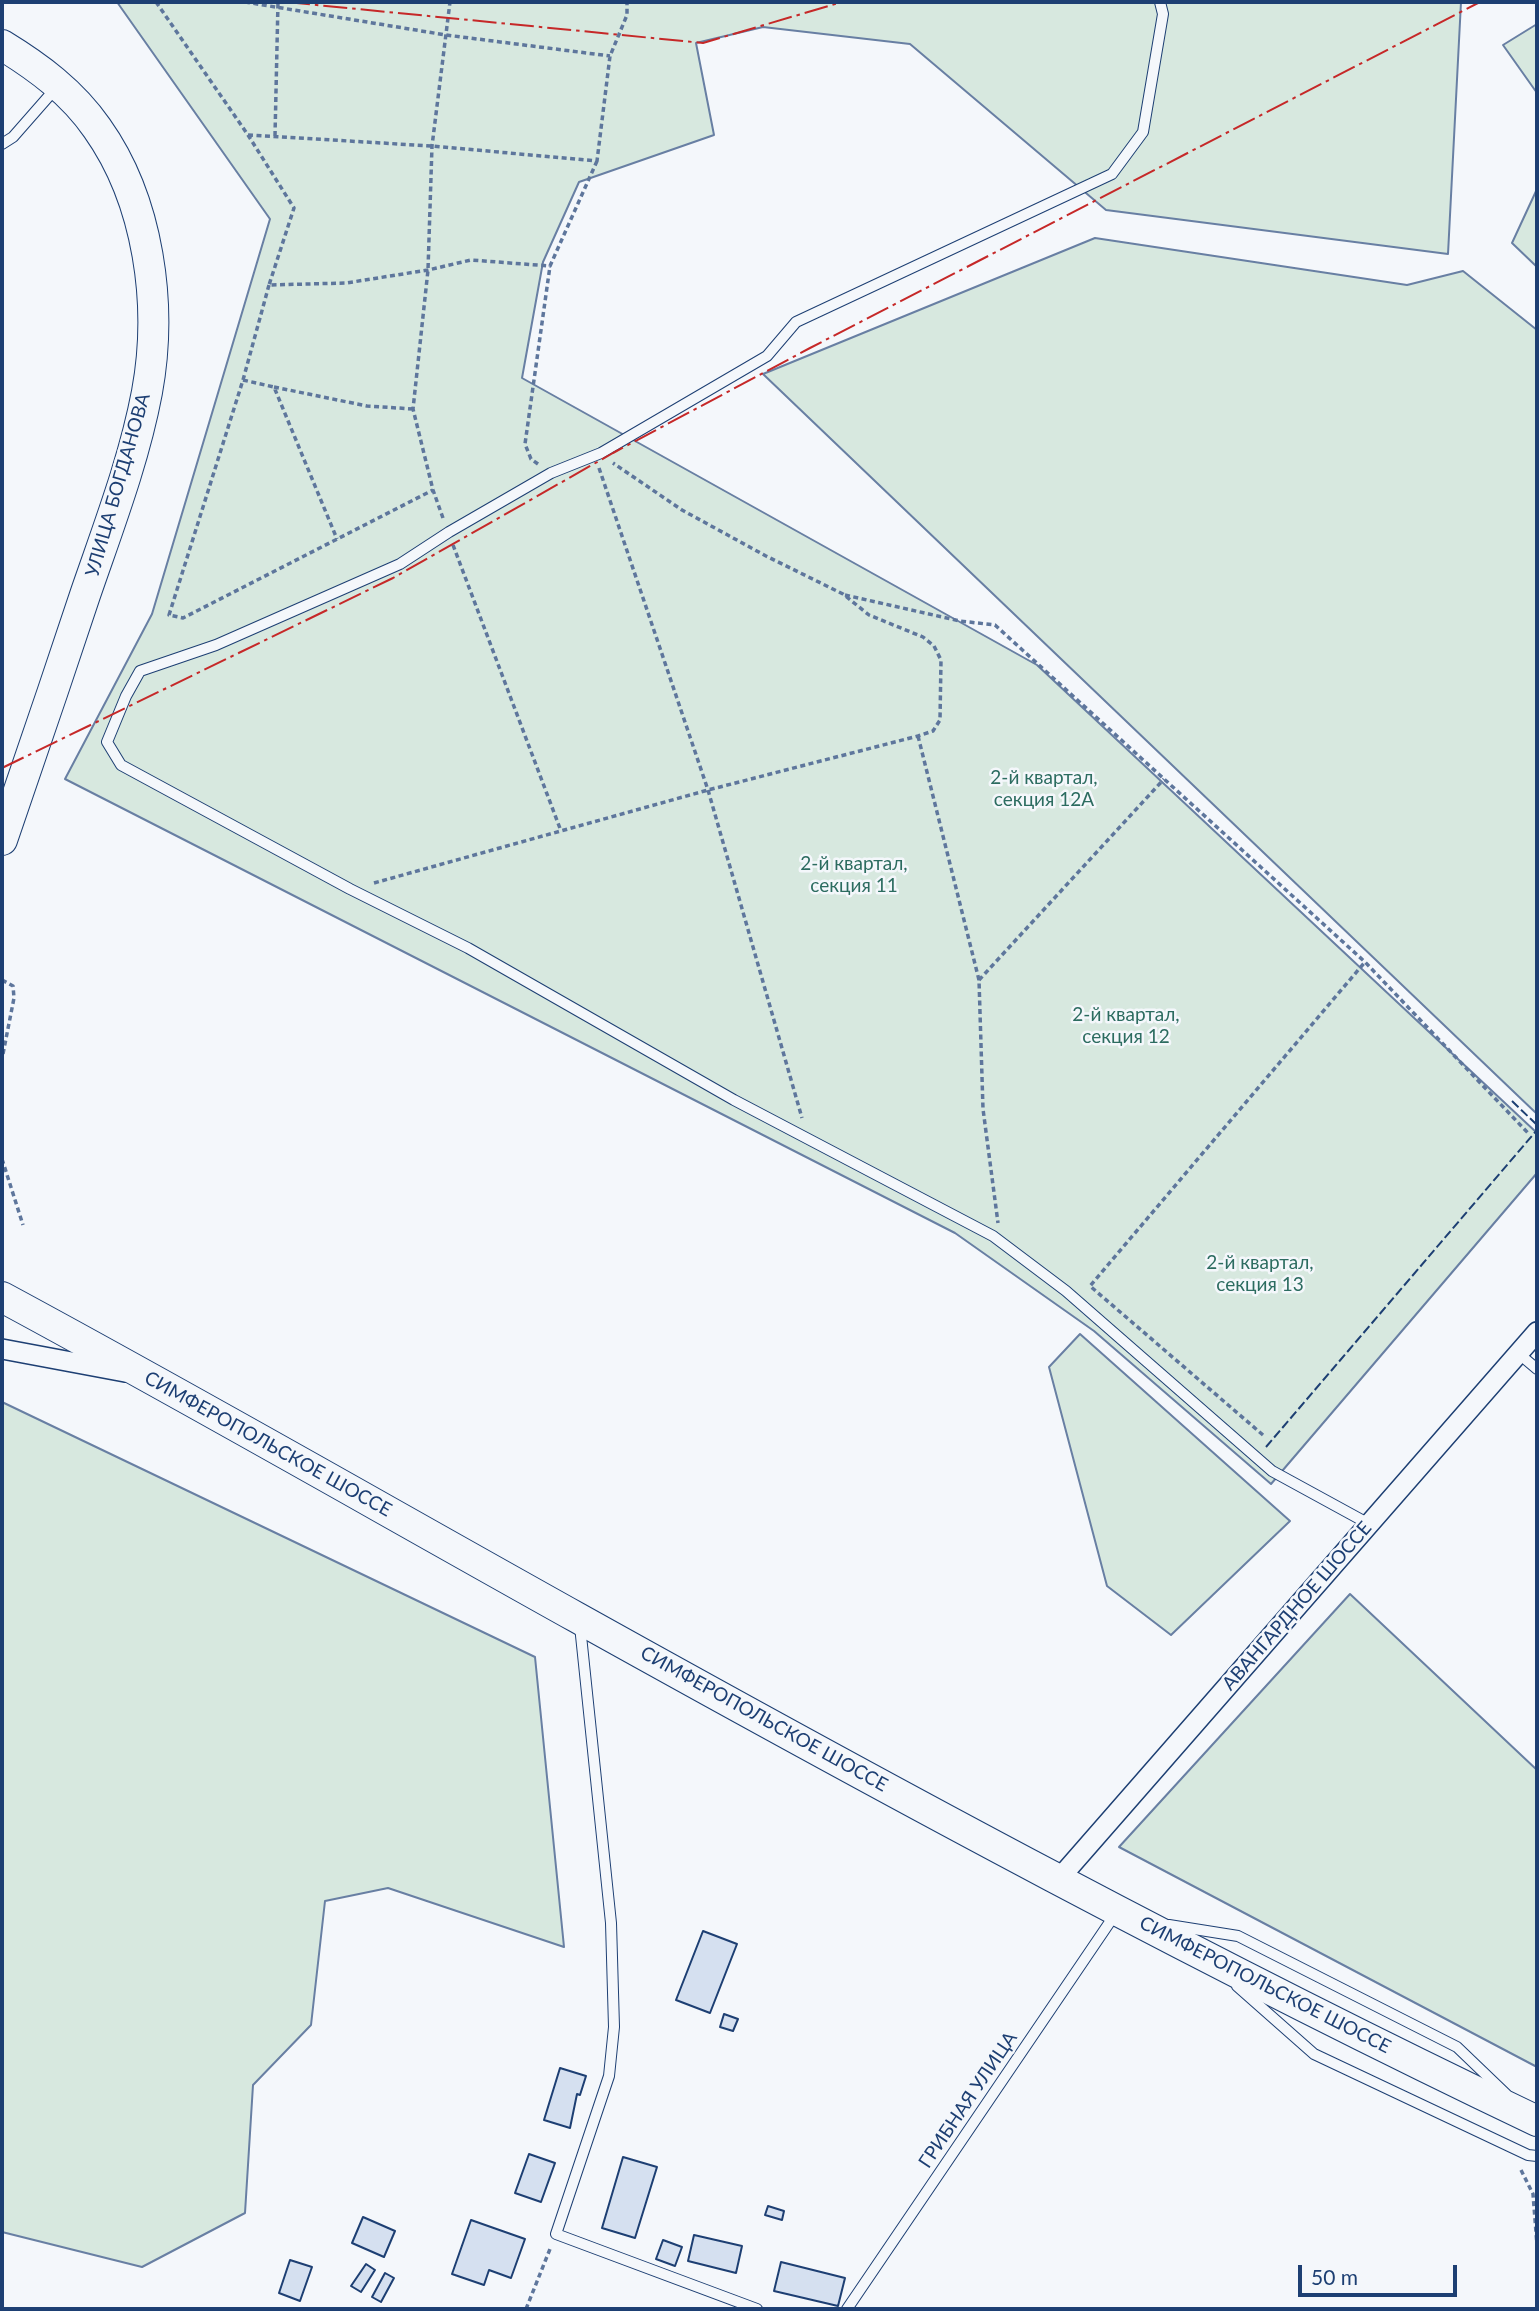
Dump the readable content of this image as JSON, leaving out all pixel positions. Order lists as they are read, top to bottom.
{
  "streets": {
    "main road": ["УЛИЦА БОГДАНОВА", "СИМФЕРОПОЛЬСКОЕ ШОССЕ"],
    "street": ["АВАНГАРДНОЕ ШОССЕ"],
    "lane": ["ГРИБНАЯ УЛИЦА"]
  },
  "crossings": [
    ["СИМФЕРОПОЛЬСКОЕ ШОССЕ", "АВАНГАРДНОЕ ШОССЕ"],
    ["СИМФЕРОПОЛЬСКОЕ ШОССЕ", "ГРИБНАЯ УЛИЦА"]
  ],
  "parks": [
    "2-й квартал, секция 12А",
    "2-й квартал, секция 11",
    "2-й квартал, секция 12",
    "2-й квартал, секция 13"
  ],
  "scale_bar": "50 m"
}
